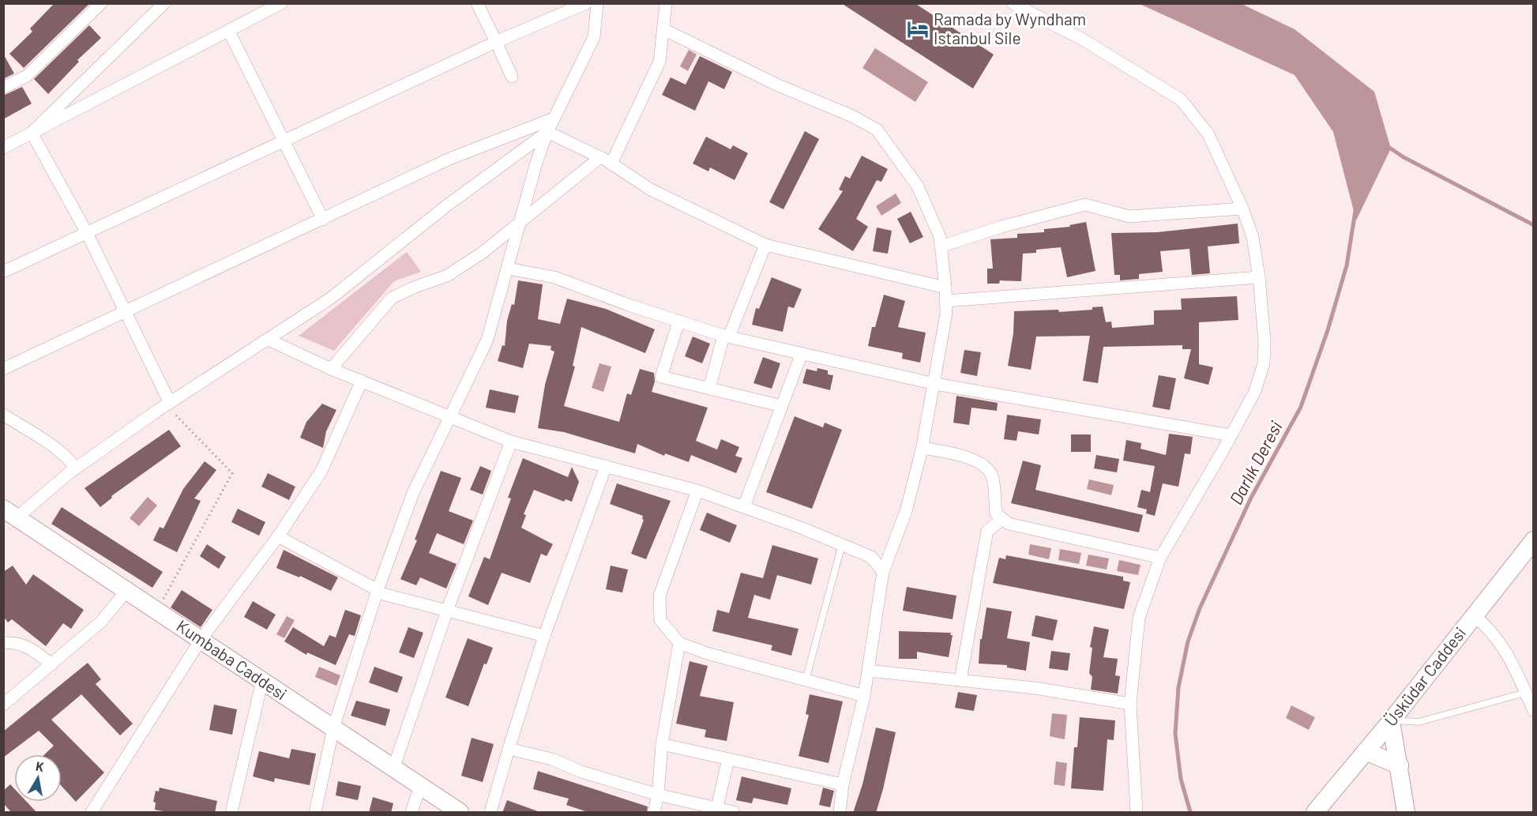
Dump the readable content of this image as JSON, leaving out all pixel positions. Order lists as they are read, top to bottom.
{
  "streets": {
    "street": ["Kumbaba Caddesi", "Üsküdar Caddesi"]
  },
  "water": ["Darlık Deresi"],
  "places": {
    "hotel": ["Ramada by Wyndham Istanbul Sile"]
  },
  "north": "top"
}
